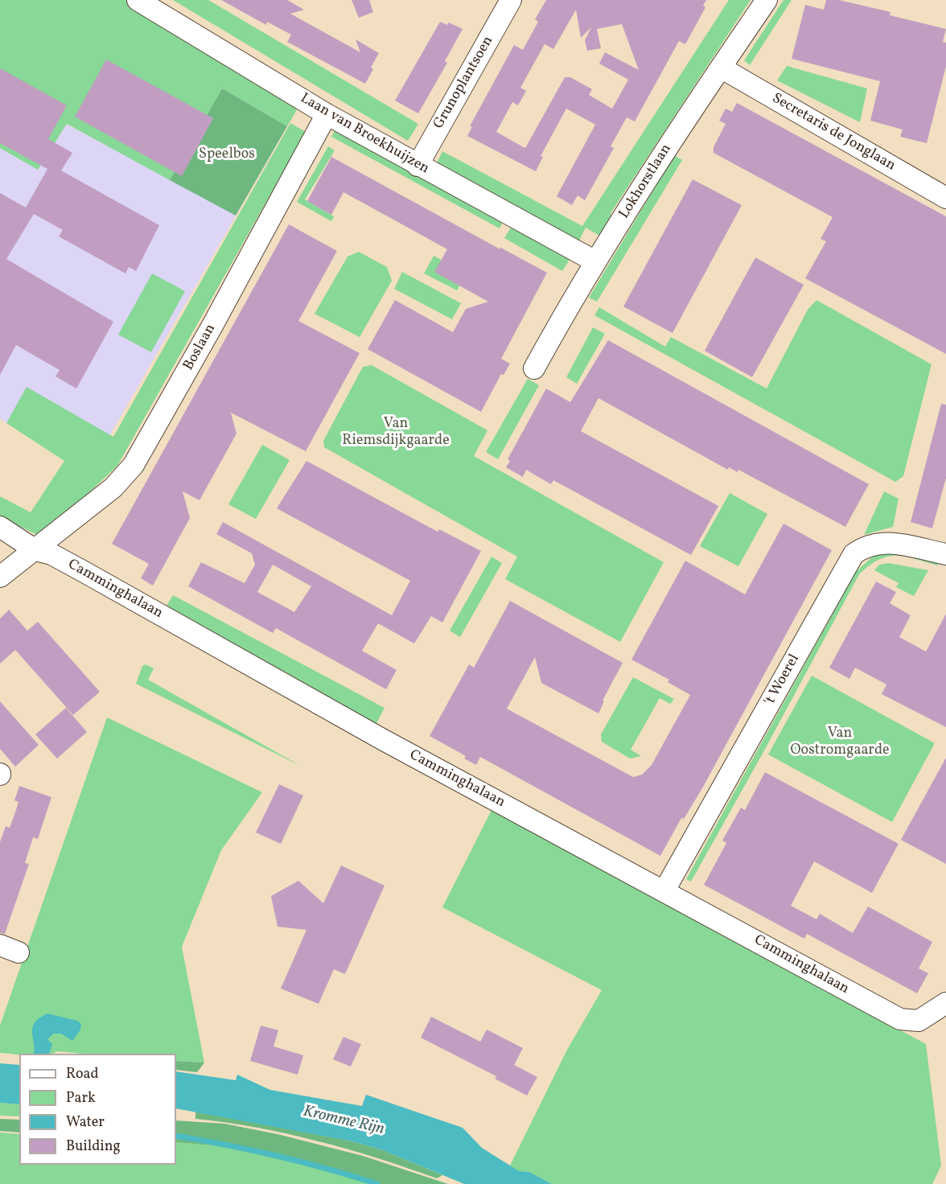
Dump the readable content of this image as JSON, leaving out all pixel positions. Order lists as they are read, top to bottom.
{
  "streets": {
    "street": [
      "Grunoplantsoen",
      "Secretaris de Jonglaan",
      "Laan van Broekhuijzen",
      "Lokhorstlaan",
      "Boslaan",
      "Camminghalaan",
      "'t Woerel"
    ]
  },
  "crossings": [
    ["Grunoplantsoen", "Laan van Broekhuijzen"],
    ["Secretaris de Jonglaan", "Lokhorstlaan"],
    ["Laan van Broekhuijzen", "Lokhorstlaan"],
    ["Laan van Broekhuijzen", "Boslaan"],
    ["Boslaan", "Camminghalaan"],
    ["Camminghalaan", "'t Woerel"]
  ],
  "water": ["Kromme Rijn"],
  "parks": ["Speelbos", "Van Riemsdijkgaarde", "Van Oostromgaarde"],
  "legend": [
    "Road",
    "Park",
    "Water",
    "Building"
  ]
}
